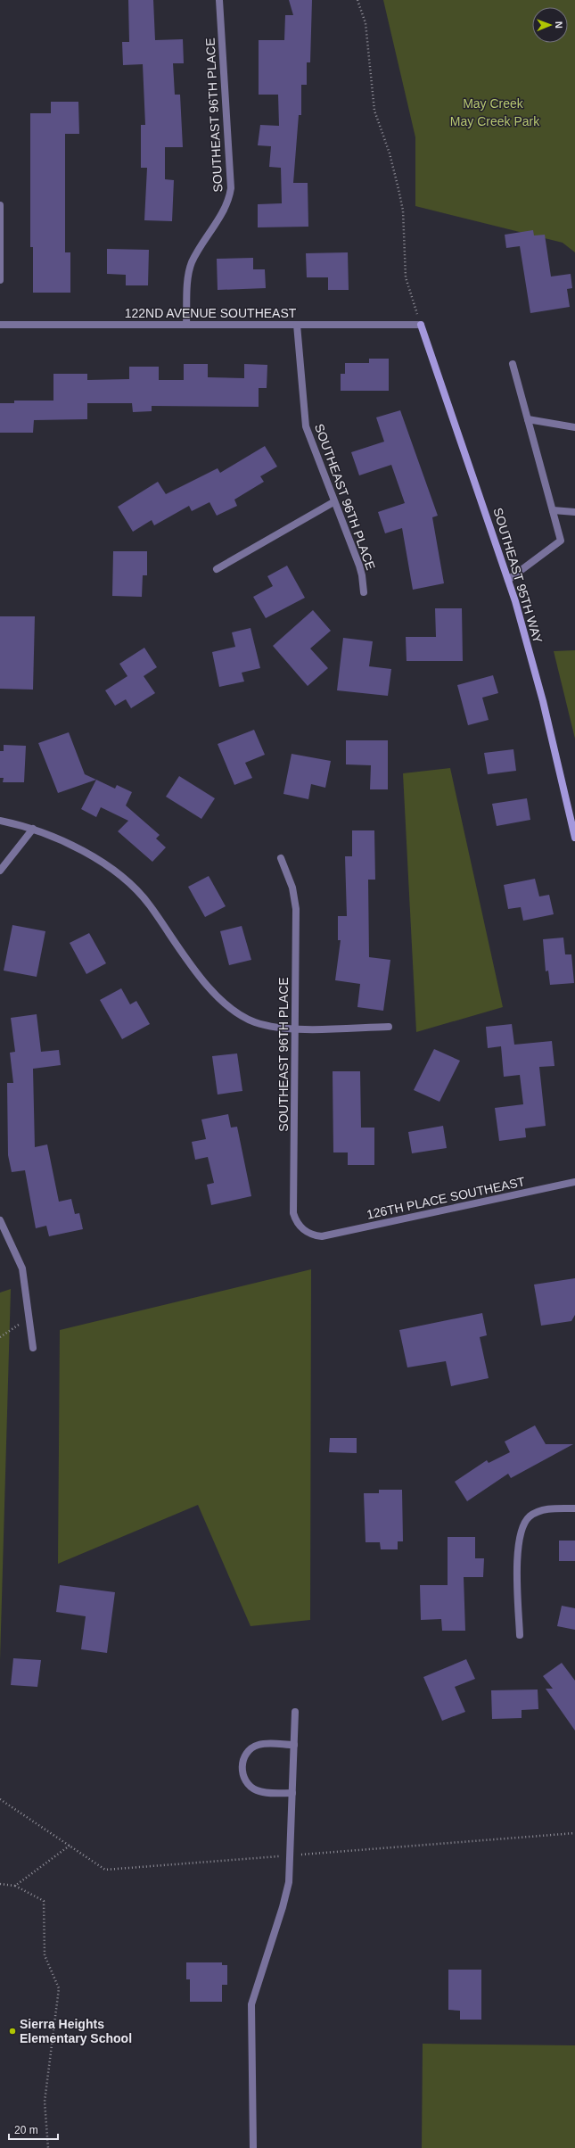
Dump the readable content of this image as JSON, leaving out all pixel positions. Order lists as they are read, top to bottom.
{
  "streets": {
    "street": [
      "SOUTHEAST 96TH PLACE",
      "122ND AVENUE SOUTHEAST",
      "SOUTHEAST 95TH WAY",
      "126TH PLACE SOUTHEAST"
    ]
  },
  "crossings": [
    ["SOUTHEAST 96TH PLACE", "122ND AVENUE SOUTHEAST"],
    ["SOUTHEAST 96TH PLACE", "126TH PLACE SOUTHEAST"],
    ["122ND AVENUE SOUTHEAST", "SOUTHEAST 95TH WAY"]
  ],
  "parks": ["May Creek", "May Creek Park"],
  "places": ["Sierra Heights Elementary School"],
  "scale_bar": "20 m",
  "north": "right"
}
